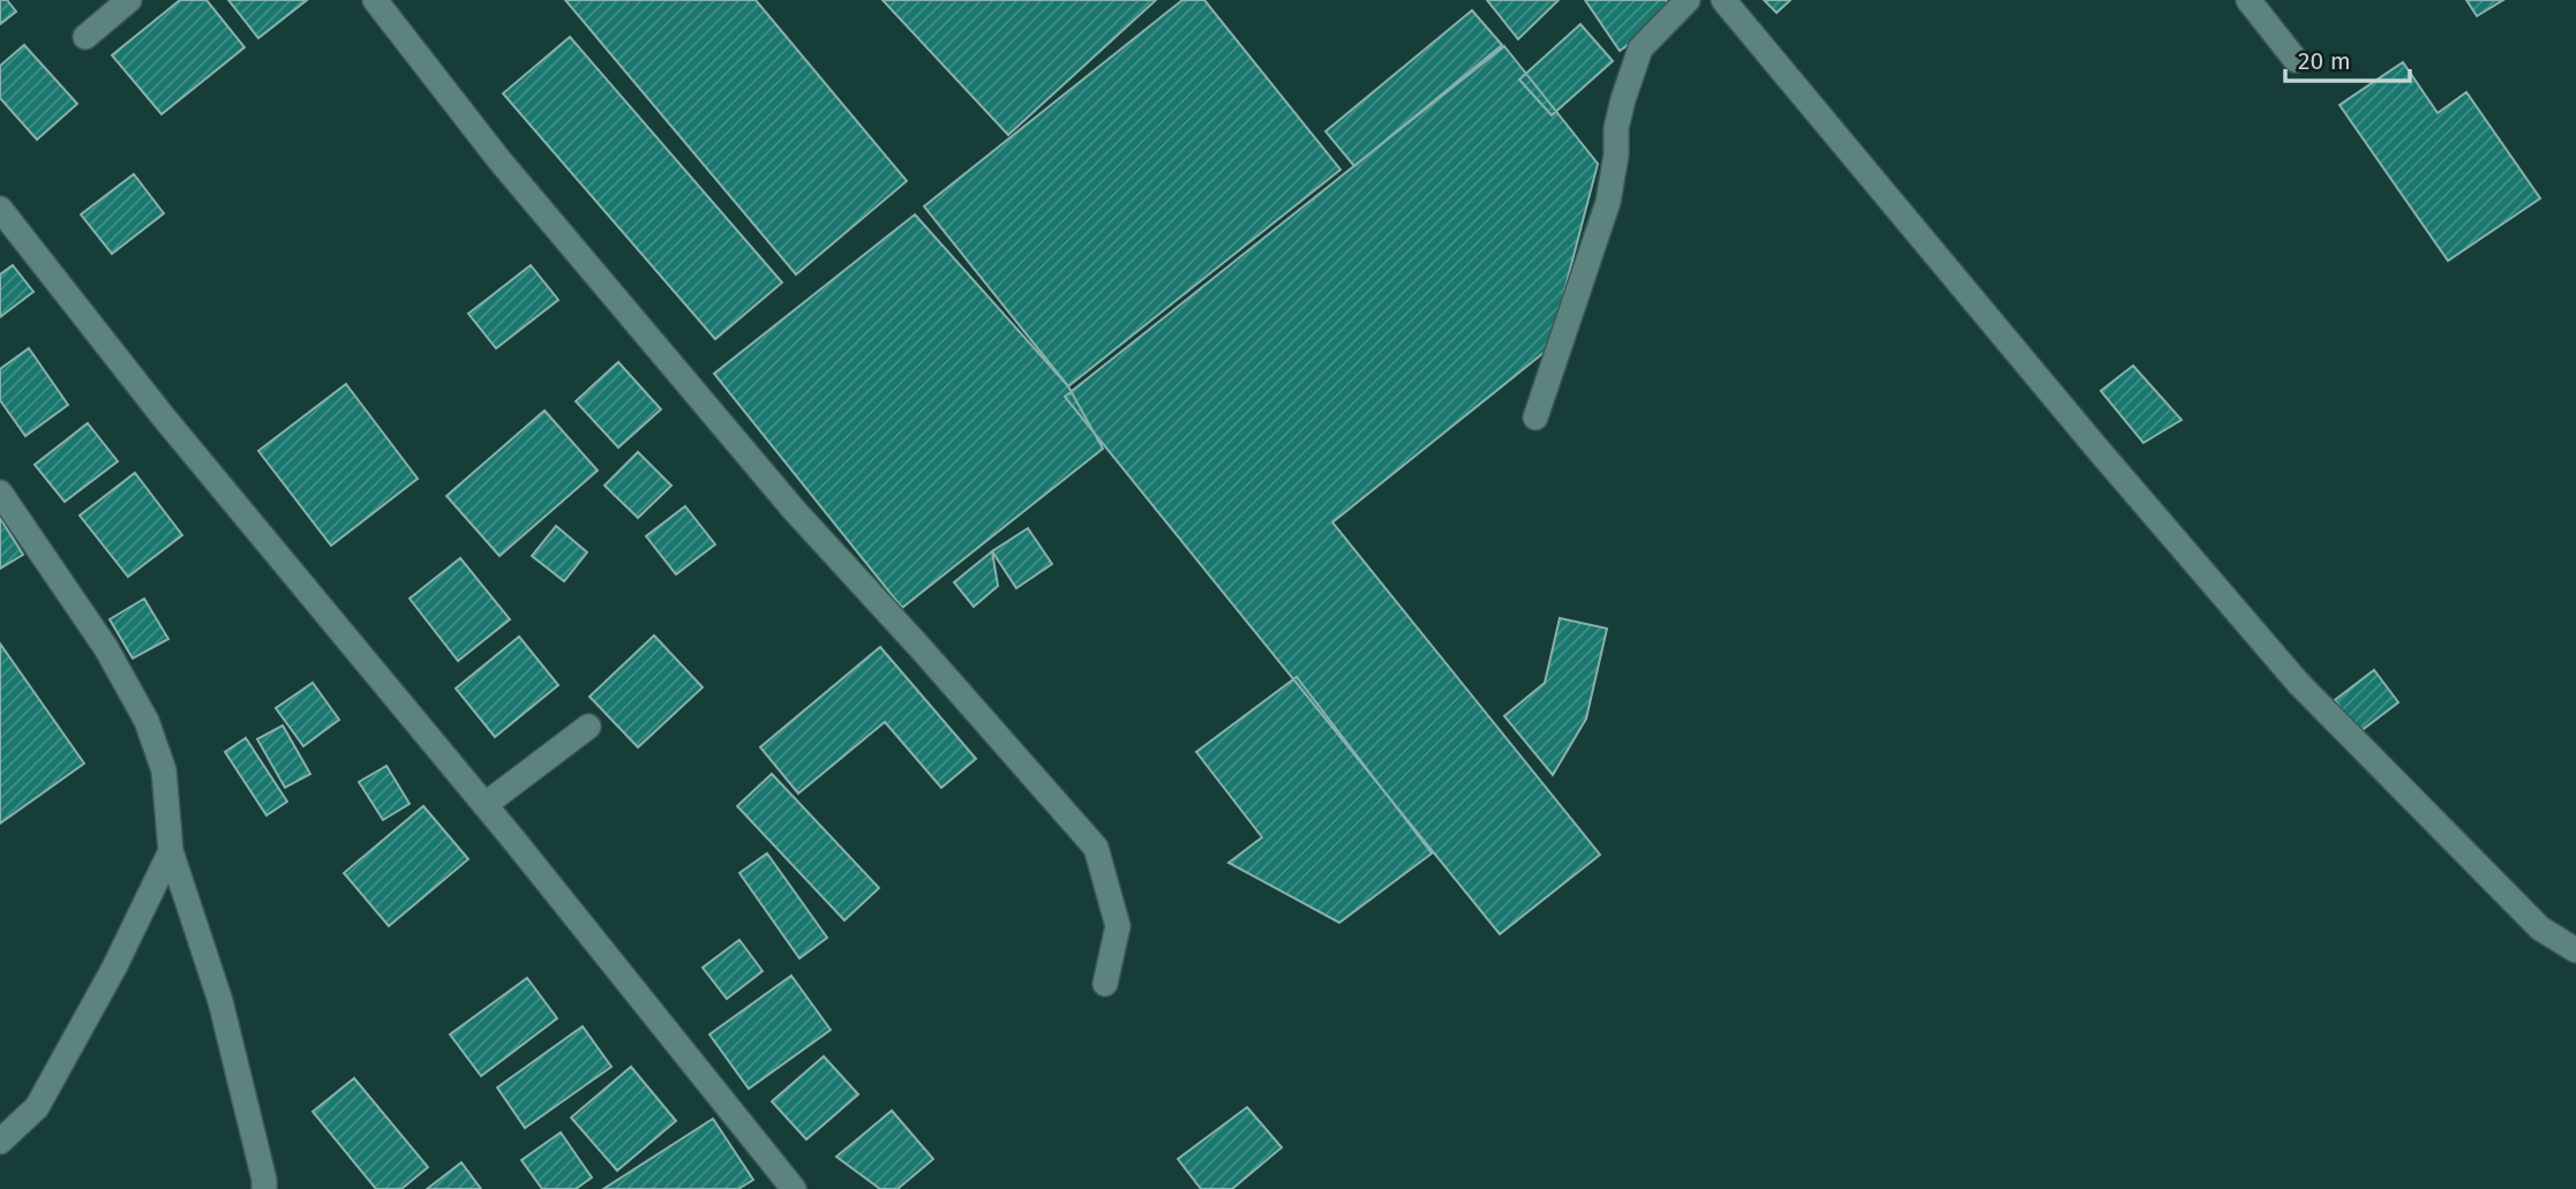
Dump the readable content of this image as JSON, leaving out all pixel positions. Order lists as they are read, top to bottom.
{
  "scale_bar": "20 m"
}
